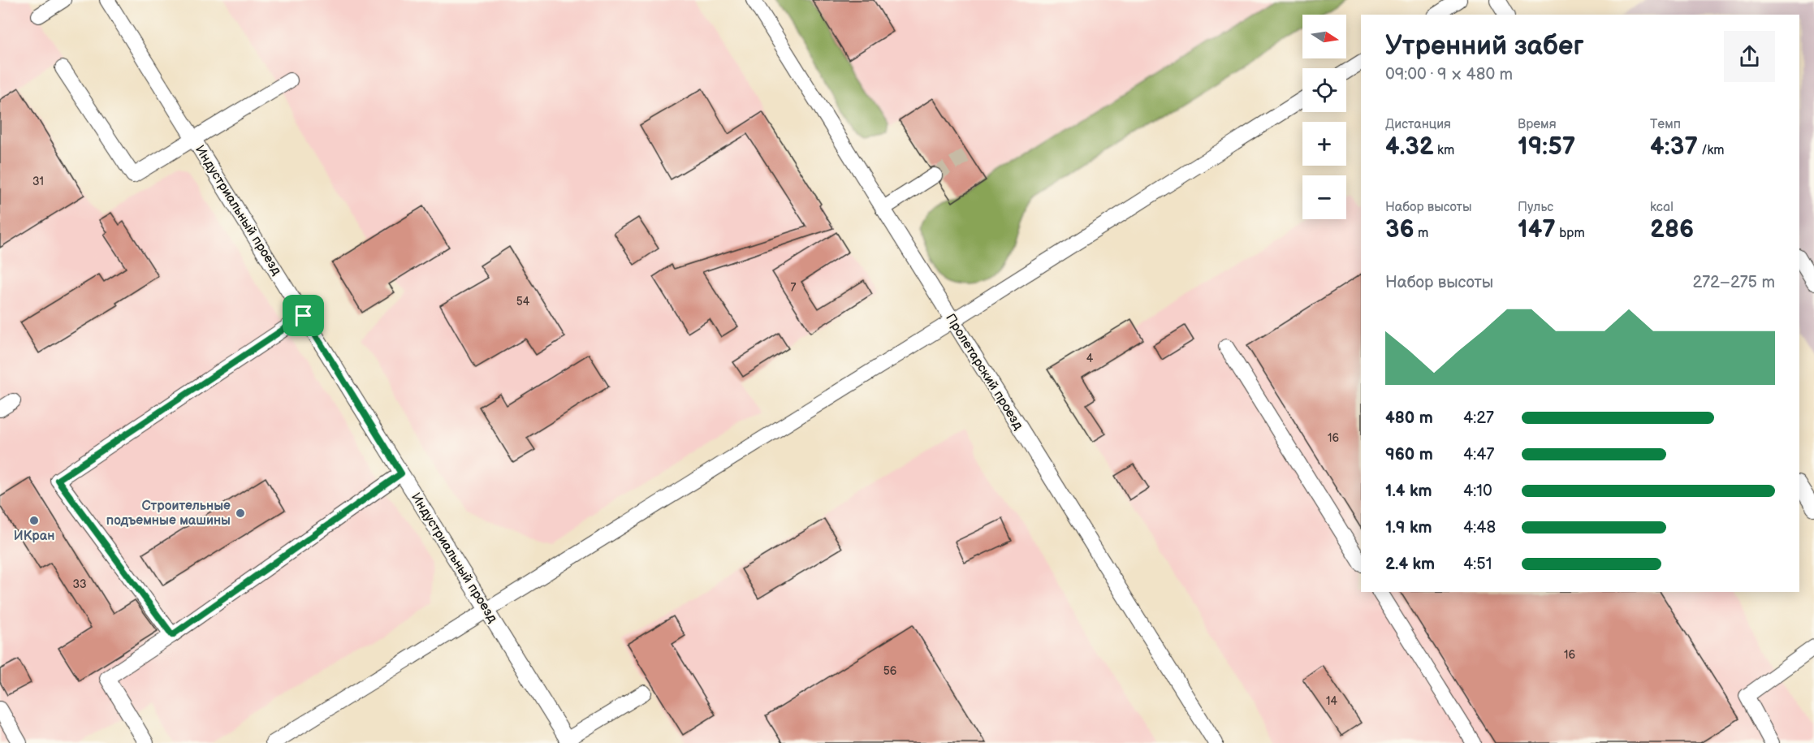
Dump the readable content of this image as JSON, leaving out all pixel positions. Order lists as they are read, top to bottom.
{
  "streets": {
    "street": ["Индустриальный проезд", "Пролетарский проезд"]
  },
  "places": ["Строительные подъемные машины", "ИКран"],
  "house_numbers": [
    "31",
    "7",
    "54",
    "4",
    "16",
    "33",
    "16",
    "56",
    "14"
  ],
  "north": "right",
  "page": {
    "map_buttons": ["+", "−"],
    "heading": ["Утренний забег", "09:00 · 9 × 480 m"],
    "stats": [
      ["Дистанция", "4.32 km"],
      ["Время", "19:57"],
      ["Темп", "4:37 /km"],
      ["Набор высоты", "36 m"],
      ["Пульс", "147 bpm"],
      ["kcal", "286"]
    ],
    "chart": ["Набор высоты", "272–275 m"],
    "list": [
      {
        "name": "480 m",
        "note": "4:27"
      },
      {
        "name": "960 m",
        "note": "4:47"
      },
      {
        "name": "1.4 km",
        "note": "4:10"
      },
      {
        "name": "1.9 km",
        "note": "4:48"
      },
      {
        "name": "2.4 km",
        "note": "4:51"
      }
    ]
  }
}
